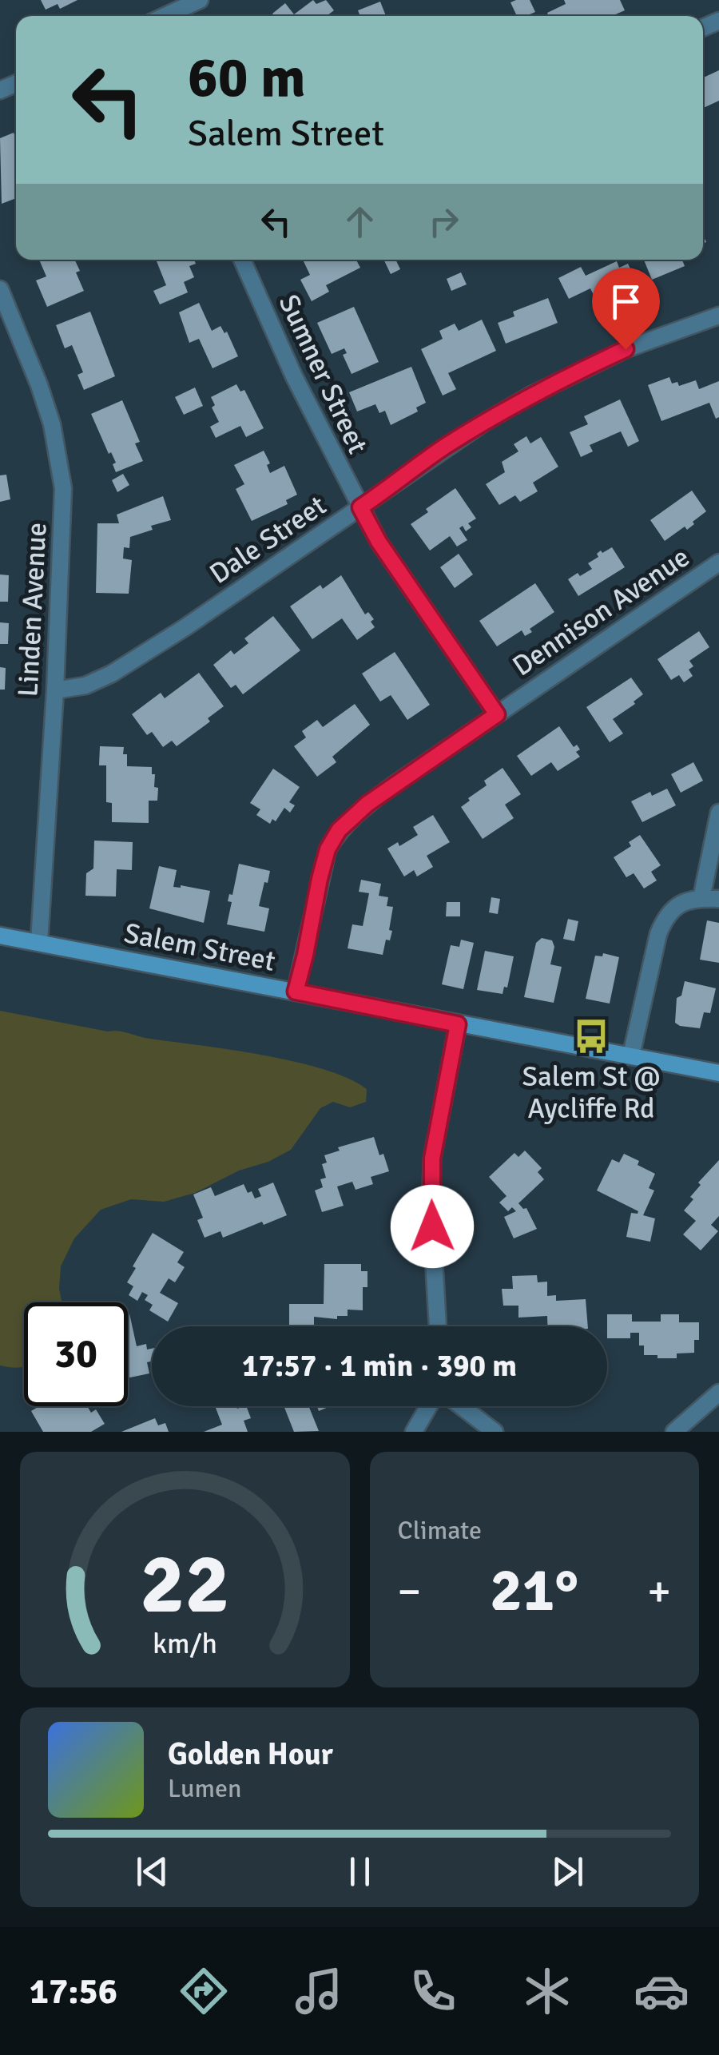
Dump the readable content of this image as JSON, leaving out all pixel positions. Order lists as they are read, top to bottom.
{
  "streets": {
    "main road": ["Salem Street"],
    "street": [
      "Sumner Street",
      "Dale Street",
      "Linden Avenue",
      "Dennison Avenue"
    ]
  },
  "crossings": [
    ["Sumner Street", "Dale Street"],
    ["Sumner Street", "Dennison Avenue"],
    ["Dale Street", "Linden Avenue"],
    ["Linden Avenue", "Salem Street"],
    ["Dennison Avenue", "Salem Street"]
  ],
  "places": {
    "bus stop": ["Salem St @ Aycliffe Rd"]
  },
  "page": {
    "turn": ["60 m", "Salem Street"],
    "limit": "30",
    "trip": "17:57 · 1 min · 390 m",
    "tile": "Climate",
    "heat": ["−", "21°", "+"],
    "song": ["Golden Hour", "Lumen"],
    "tabs": "17:56",
    "gauge": ["22", "km/h"]
  }
}
